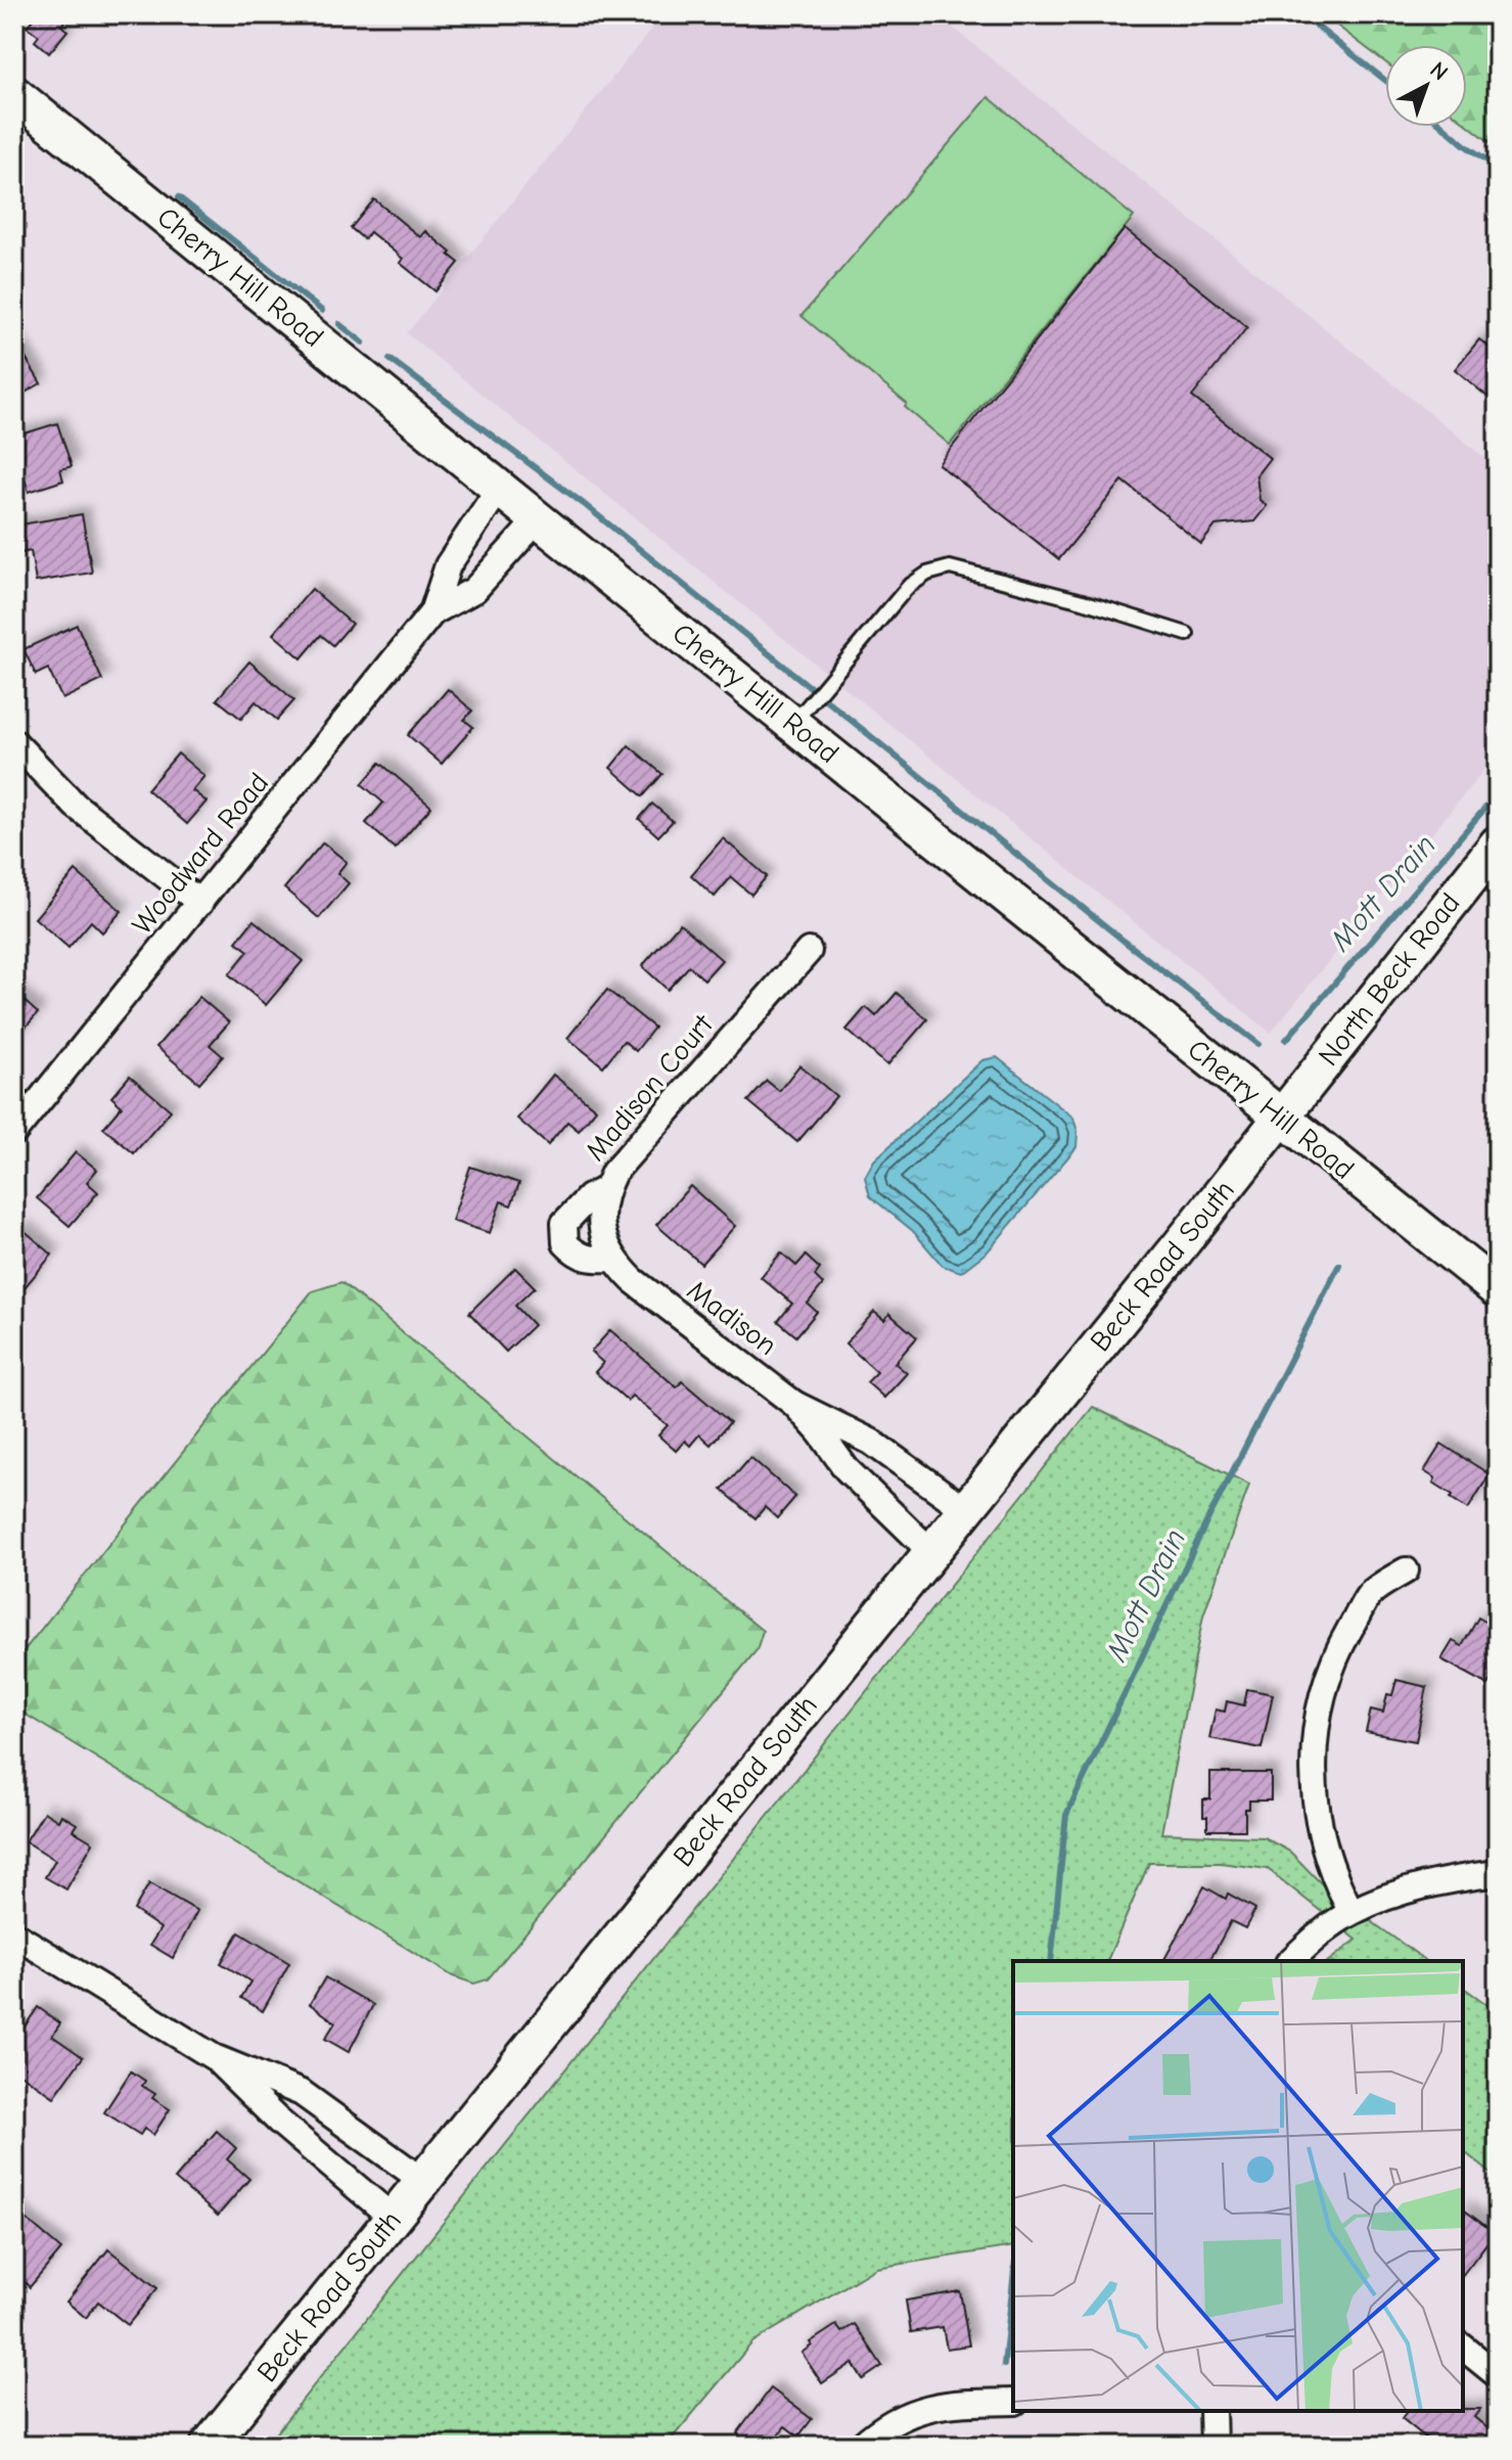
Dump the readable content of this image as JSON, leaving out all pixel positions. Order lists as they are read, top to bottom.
{
  "streets": {
    "main road": ["Cherry Hill Road", "North Beck Road", "Beck Road South"],
    "street": ["Woodward Road", "Madison Court", "Madison"]
  },
  "crossings": [
    ["Cherry Hill Road", "Woodward Road"],
    ["Cherry Hill Road", "North Beck Road"],
    ["Cherry Hill Road", "Beck Road South"],
    ["North Beck Road", "Beck Road South"],
    ["Madison Court", "Madison"],
    ["Beck Road South", "Madison"]
  ],
  "water": ["Mott Drain"],
  "north": "top right"
}
